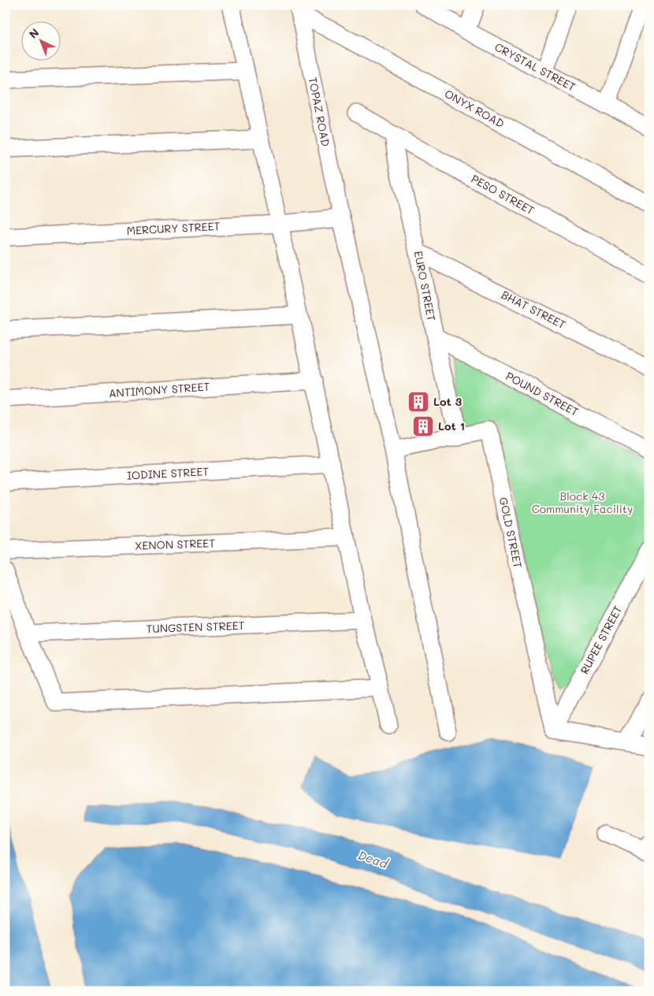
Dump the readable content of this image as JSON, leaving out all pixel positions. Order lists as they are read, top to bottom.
{
  "streets": {
    "street": [
      "CRYSTAL STREET",
      "ONYX ROAD",
      "TOPAZ ROAD",
      "PESO STREET",
      "MERCURY STREET",
      "EURO STREET",
      "BHAT STREET",
      "ANTIMONY STREET",
      "POUND STREET",
      "IODINE STREET",
      "GOLD STREET",
      "XENON STREET",
      "TUNGSTEN STREET",
      "RUPEE STREET"
    ]
  },
  "crossings": [
    ["ONYX ROAD", "TOPAZ ROAD"],
    ["TOPAZ ROAD", "MERCURY STREET"],
    ["PESO STREET", "EURO STREET"],
    ["EURO STREET", "BHAT STREET"],
    ["EURO STREET", "POUND STREET"],
    ["EURO STREET", "GOLD STREET"],
    ["GOLD STREET", "RUPEE STREET"]
  ],
  "water": ["Dead"],
  "parks": ["Block 43 Community Facility"],
  "places": {
    "building": ["Lot 3", "Lot 1"]
  },
  "north": "top left"
}
